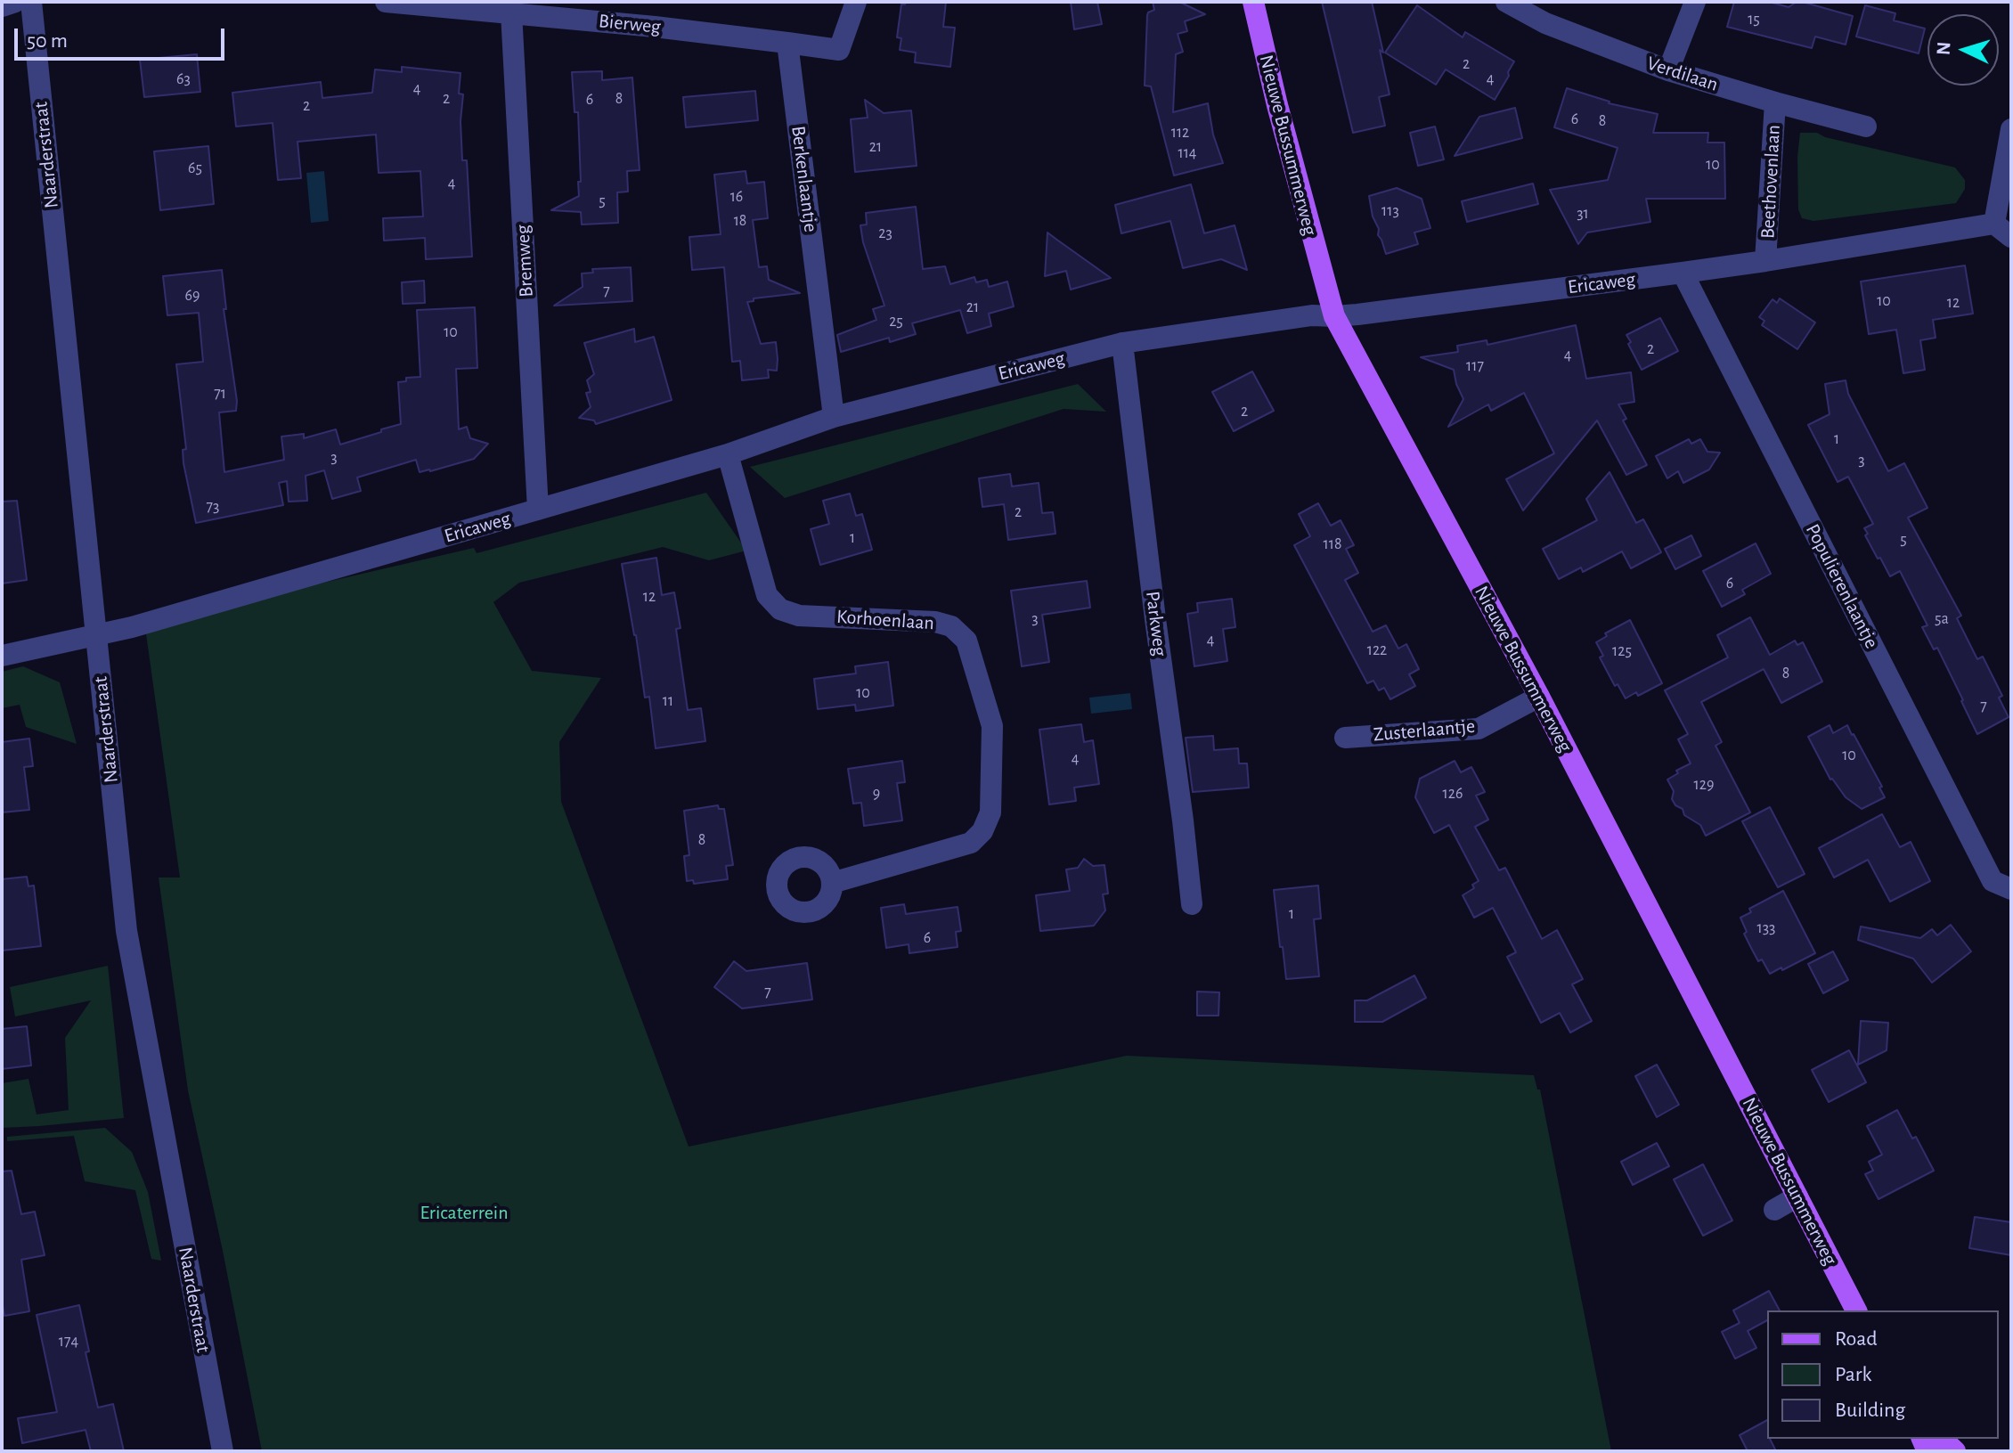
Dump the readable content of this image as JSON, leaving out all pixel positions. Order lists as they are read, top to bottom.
{
  "streets": {
    "main road": ["Nieuwe Bussummerweg"],
    "street": [
      "Bierweg",
      "Verdilaan",
      "Naarderstraat",
      "Berkenlaantje",
      "Beethovenlaan",
      "Bremweg",
      "Ericaweg",
      "Populierenlaantje",
      "Korhoenlaan",
      "Parkweg",
      "Zusterlaantje"
    ]
  },
  "crossings": [
    ["Bierweg", "Berkenlaantje"],
    ["Bierweg", "Bremweg"],
    ["Verdilaan", "Beethovenlaan"],
    ["Nieuwe Bussummerweg", "Ericaweg"],
    ["Nieuwe Bussummerweg", "Zusterlaantje"],
    ["Naarderstraat", "Ericaweg"],
    ["Berkenlaantje", "Ericaweg"],
    ["Beethovenlaan", "Ericaweg"],
    ["Bremweg", "Ericaweg"],
    ["Ericaweg", "Populierenlaantje"],
    ["Ericaweg", "Korhoenlaan"],
    ["Ericaweg", "Parkweg"]
  ],
  "parks": ["Ericaterrein"],
  "house_numbers": [
    "15",
    "2",
    "63",
    "4",
    "4",
    "2",
    "8",
    "6",
    "2",
    "6",
    "8",
    "112",
    "21",
    "114",
    "10",
    "65",
    "4",
    "16",
    "5",
    "113",
    "31",
    "18",
    "23",
    "7",
    "69",
    "10",
    "12",
    "21",
    "25",
    "10",
    "2",
    "4",
    "117",
    "71",
    "2",
    "1",
    "3",
    "3",
    "73",
    "2",
    "1",
    "5",
    "118",
    "6",
    "12",
    "3",
    "5a",
    "4",
    "122",
    "125",
    "8",
    "10",
    "11",
    "7",
    "10",
    "4",
    "129",
    "9",
    "126",
    "8",
    "1",
    "133",
    "6",
    "7",
    "174"
  ],
  "legend": ["Road", "Park", "Building"],
  "scale_bar": "50 m",
  "north": "left"
}
